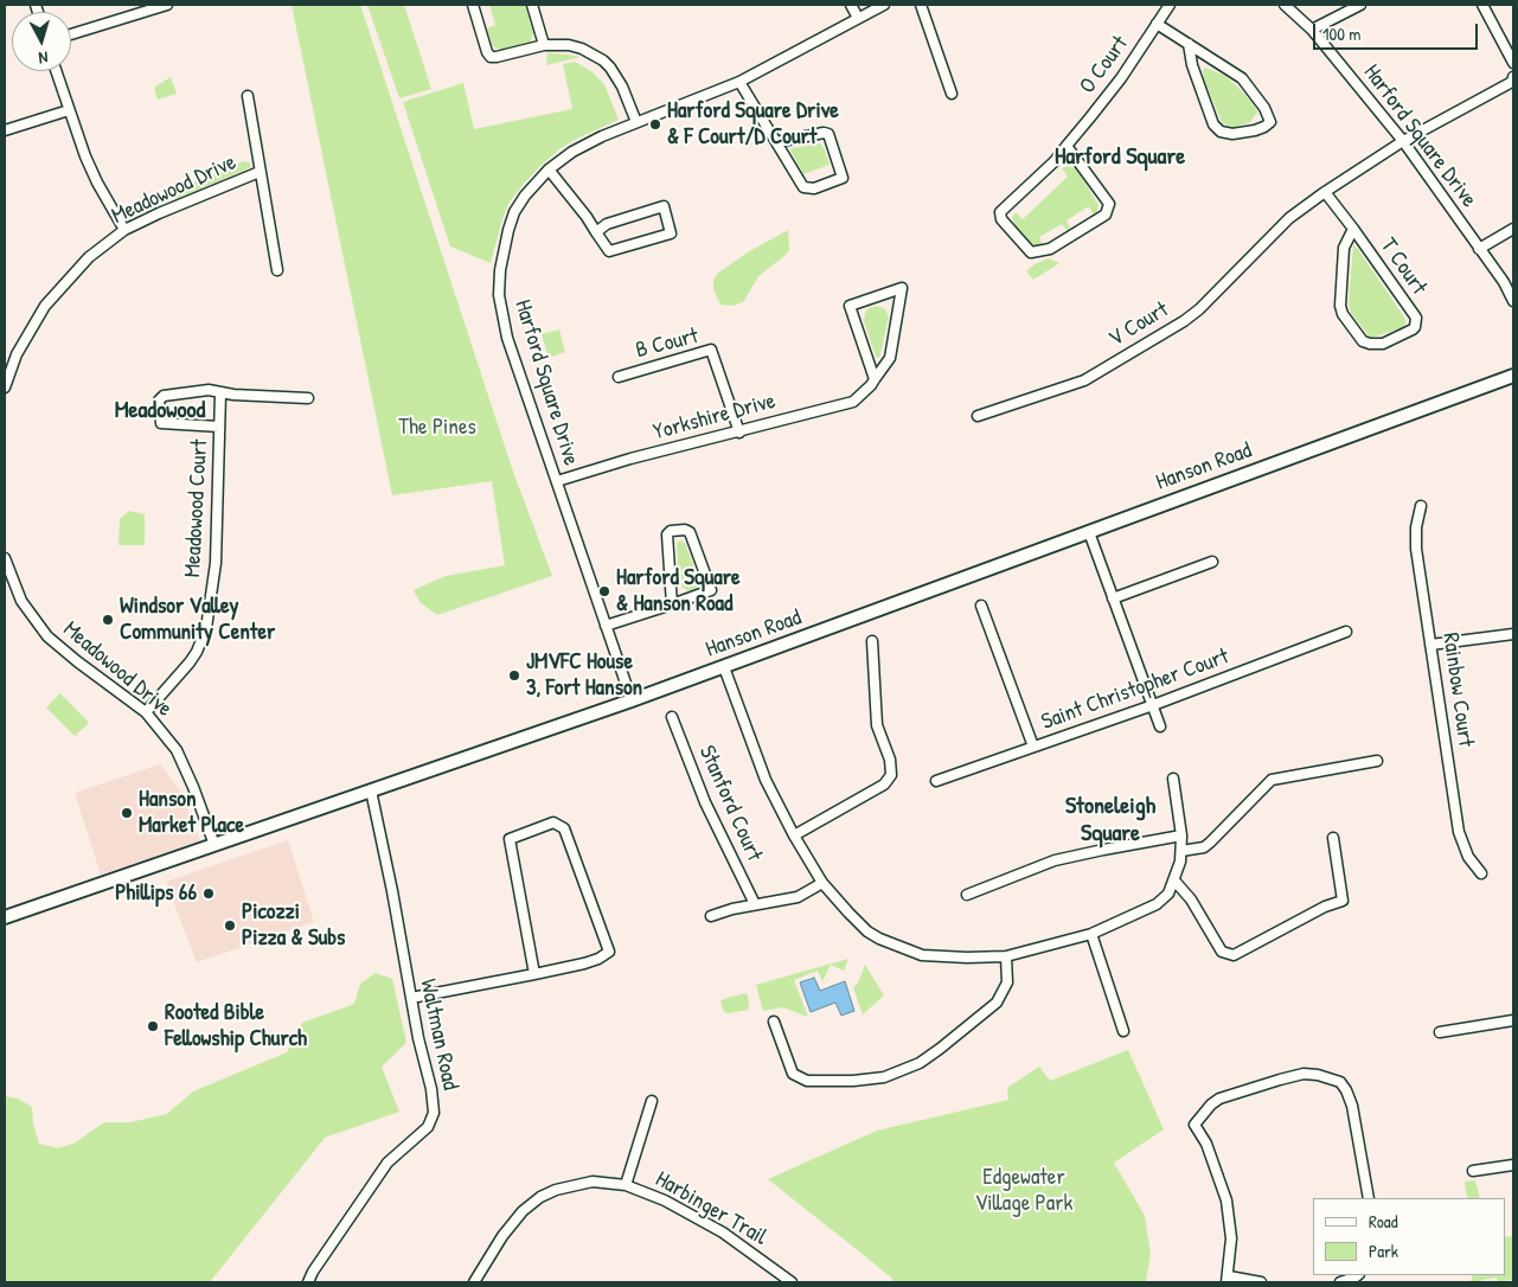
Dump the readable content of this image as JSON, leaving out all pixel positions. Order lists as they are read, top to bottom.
{
  "streets": {
    "street": [
      "O Court",
      "Harford Square Drive",
      "Meadowood Drive",
      "T Court",
      "V Court",
      "B Court",
      "Yorkshire Drive",
      "Hanson Road",
      "Meadowood Court",
      "Saint Christopher Court",
      "Rainbow Court",
      "Stanford Court",
      "Waltman Road",
      "Harbinger Trail"
    ]
  },
  "crossings": [
    ["Harford Square Drive", "V Court"],
    ["Harford Square Drive", "Yorkshire Drive"],
    ["Harford Square Drive", "Hanson Road"],
    ["Meadowood Drive", "Hanson Road"],
    ["Meadowood Drive", "Meadowood Court"],
    ["T Court", "V Court"],
    ["B Court", "Yorkshire Drive"],
    ["Hanson Road", "Waltman Road"]
  ],
  "districts": ["Harford Square", "Meadowood", "Stoneleigh Square"],
  "parks": ["The Pines", "Edgewater Village Park"],
  "places": [
    "Harford Square Drive & F Court/D Court",
    "Harford Square & Hanson Road",
    "Windsor Valley Community Center",
    "JMVFC House 3, Fort Hanson",
    "Hanson Market Place",
    "Phillips 66",
    "Picozzi Pizza & Subs",
    "Rooted Bible Fellowship Church"
  ],
  "legend": ["Road", "Park"],
  "scale_bar": "100 m",
  "north": "bottom"
}
